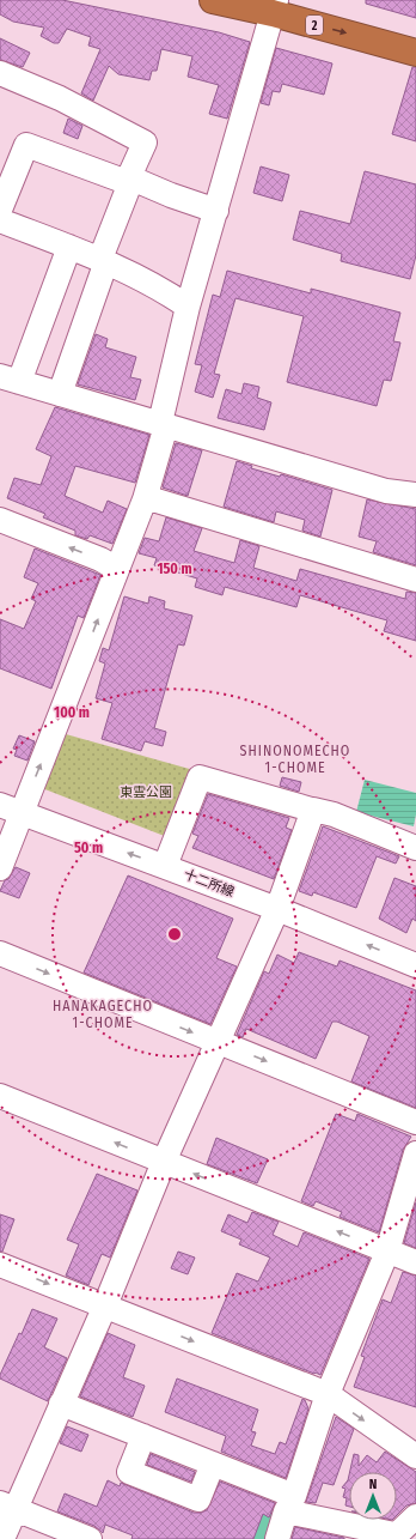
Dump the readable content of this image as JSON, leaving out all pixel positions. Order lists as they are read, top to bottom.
{
  "streets": {
    "highway": ["2"],
    "street": ["十二所線"]
  },
  "districts": ["SHINONOMECHO 1-CHOME", "HANAKAGECHO 1-CHOME"],
  "parks": ["東雲公園"],
  "north": "top",
  "rings": ["150 m", "100 m", "50 m"]
}
